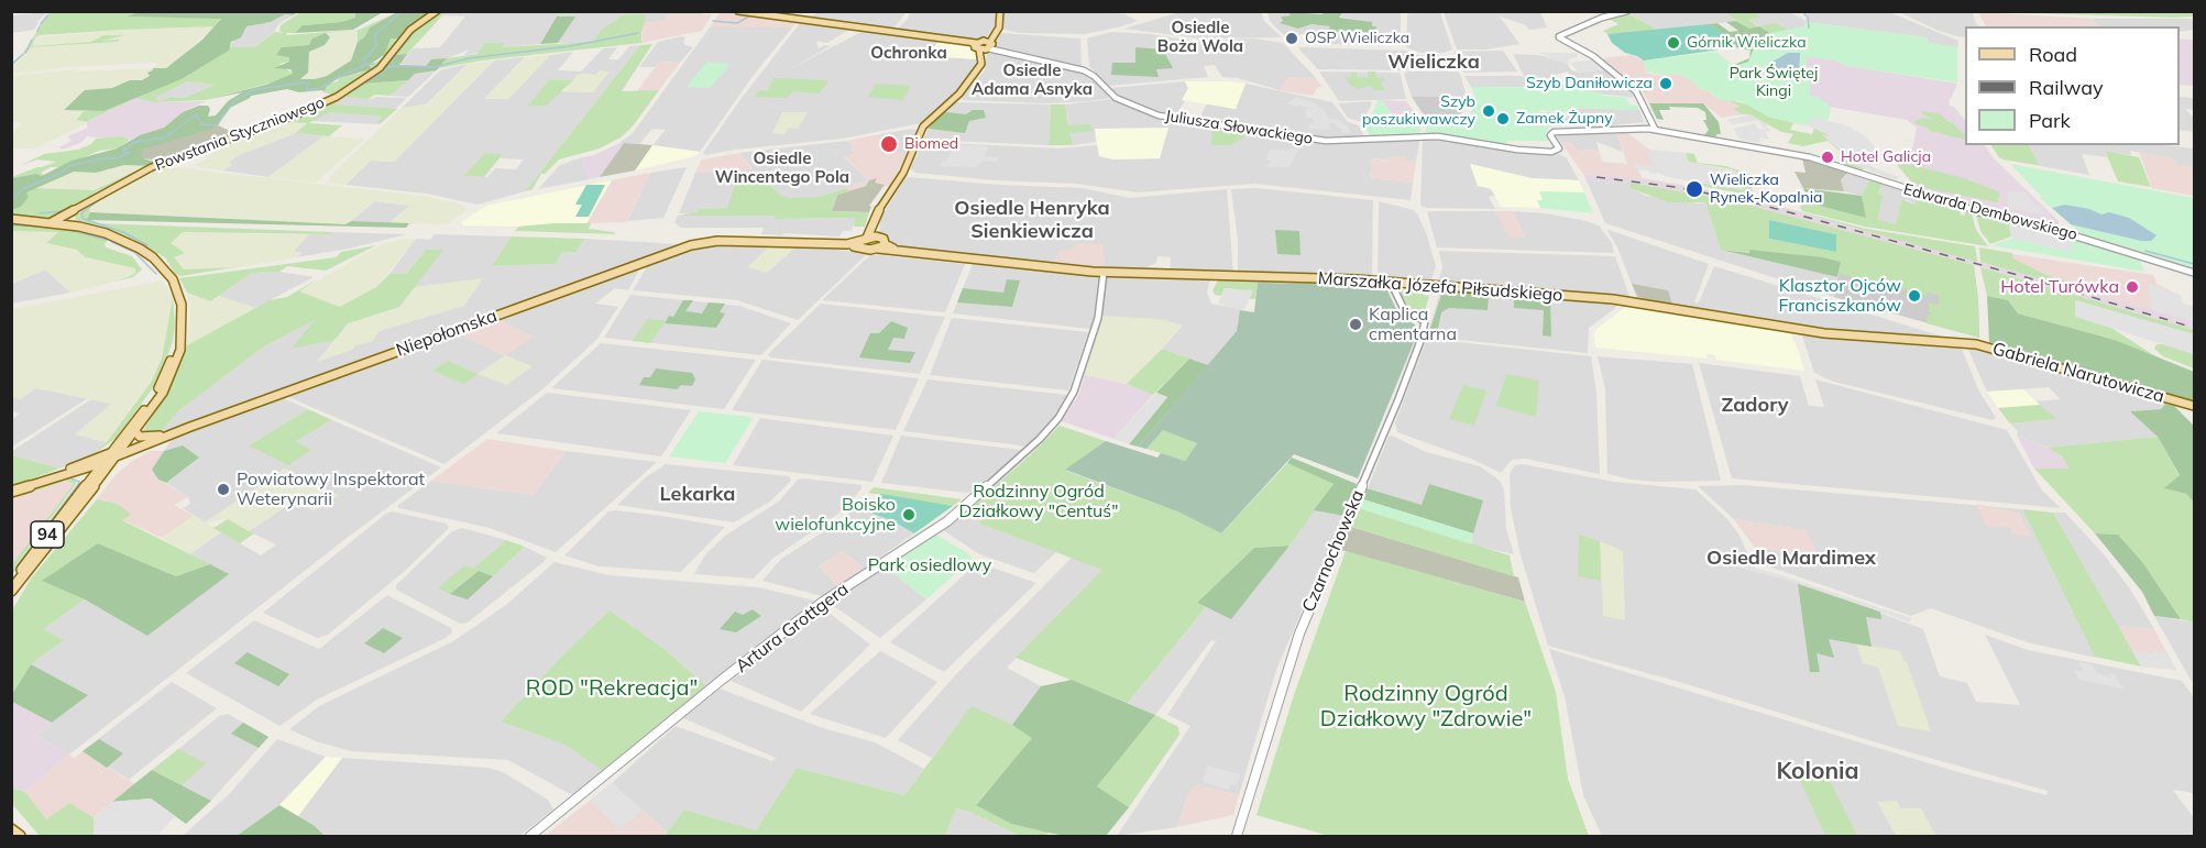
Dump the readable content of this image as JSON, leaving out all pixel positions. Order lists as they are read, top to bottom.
{
  "streets": {
    "main road": [
      "Powstania Styczniowego",
      "Marszałka Józefa Piłsudskiego",
      "Niepołomska",
      "Gabriela Narutowicza",
      "94"
    ],
    "street": [
      "Juliusza Słowackiego",
      "Edwarda Dembowskiego",
      "Czarnochowska",
      "Artura Grottgera"
    ]
  },
  "crossings": [
    ["Juliusza Słowackiego", "Edwarda Dembowskiego"],
    ["Powstania Styczniowego", "94"],
    ["Marszałka Józefa Piłsudskiego", "Niepołomska"],
    ["Marszałka Józefa Piłsudskiego", "Gabriela Narutowicza"],
    ["Marszałka Józefa Piłsudskiego", "Czarnochowska"],
    ["Marszałka Józefa Piłsudskiego", "Artura Grottgera"],
    ["Niepołomska", "94"]
  ],
  "districts": [
    "Osiedle Boża Wola",
    "Ochronka",
    "Wieliczka",
    "Osiedle Adama Asnyka",
    "Osiedle Wincentego Pola",
    "Osiedle Henryka Sienkiewicza",
    "Zadory",
    "Lekarka",
    "Osiedle Mardimex",
    "Kolonia"
  ],
  "parks": [
    "Park Świętej Kingi",
    "Rodzinny Ogród Działkowy \"Centuś\"",
    "Park osiedlowy",
    "ROD \"Rekreacja\"",
    "Rodzinny Ogród Działkowy \"Zdrowie\""
  ],
  "places": [
    "OSP Wieliczka",
    "Górnik Wieliczka",
    "Szyb Daniłowicza",
    "Szyb poszukiwawczy",
    "Zamek Żupny",
    "Biomed",
    "Hotel Galicja",
    "Wieliczka Rynek-Kopalnia",
    "Hotel Turówka",
    "Klasztor Ojców Franciszkanów",
    "Kaplica cmentarna",
    "Powiatowy Inspektorat Weterynarii",
    "Boisko wielofunkcyjne"
  ],
  "legend": ["Road", "Railway", "Park"]
}
